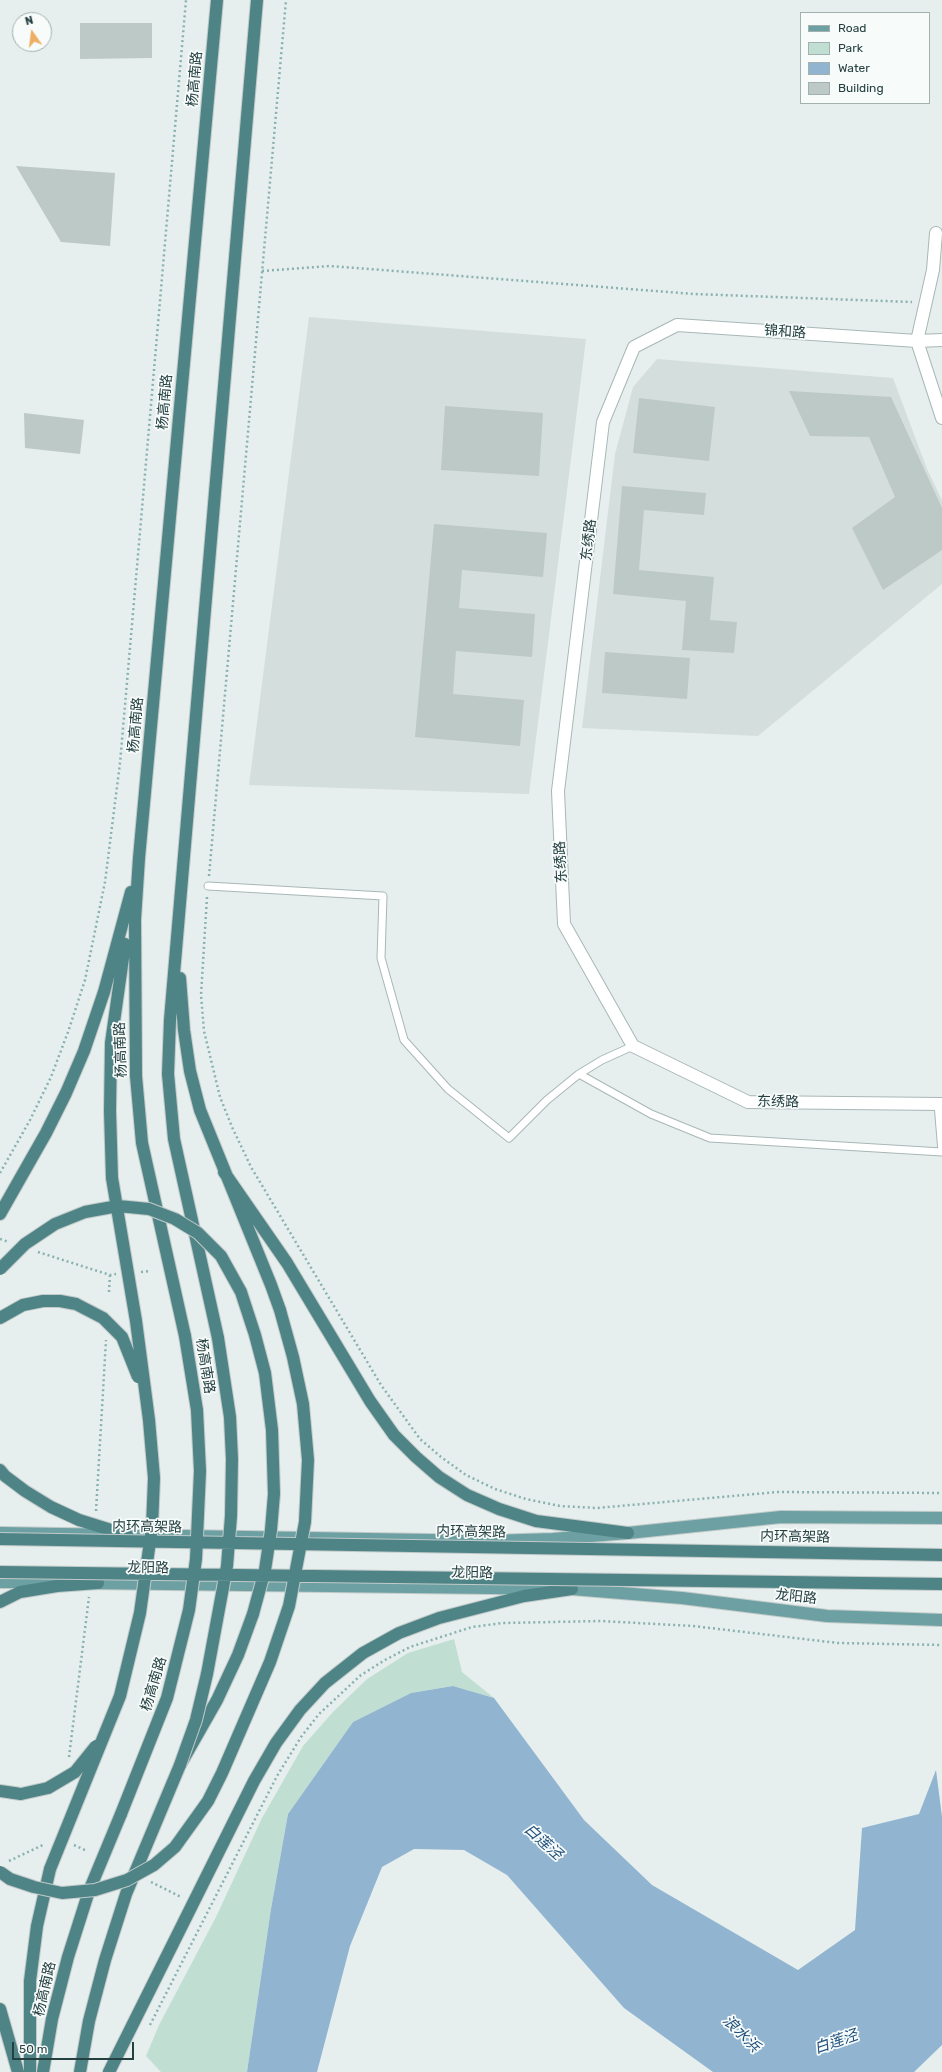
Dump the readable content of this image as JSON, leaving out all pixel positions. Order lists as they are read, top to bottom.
{
  "streets": {
    "highway": ["杨高南路", "内环高架路"],
    "main road": ["龙阳路"],
    "street": ["锦和路", "东绣路"]
  },
  "crossings": [
    ["锦和路", "东绣路"]
  ],
  "water": ["白莲泾", "浪水浜"],
  "legend": [
    "Road",
    "Park",
    "Water",
    "Building"
  ],
  "scale_bar": "50 m",
  "north": "top"
}
